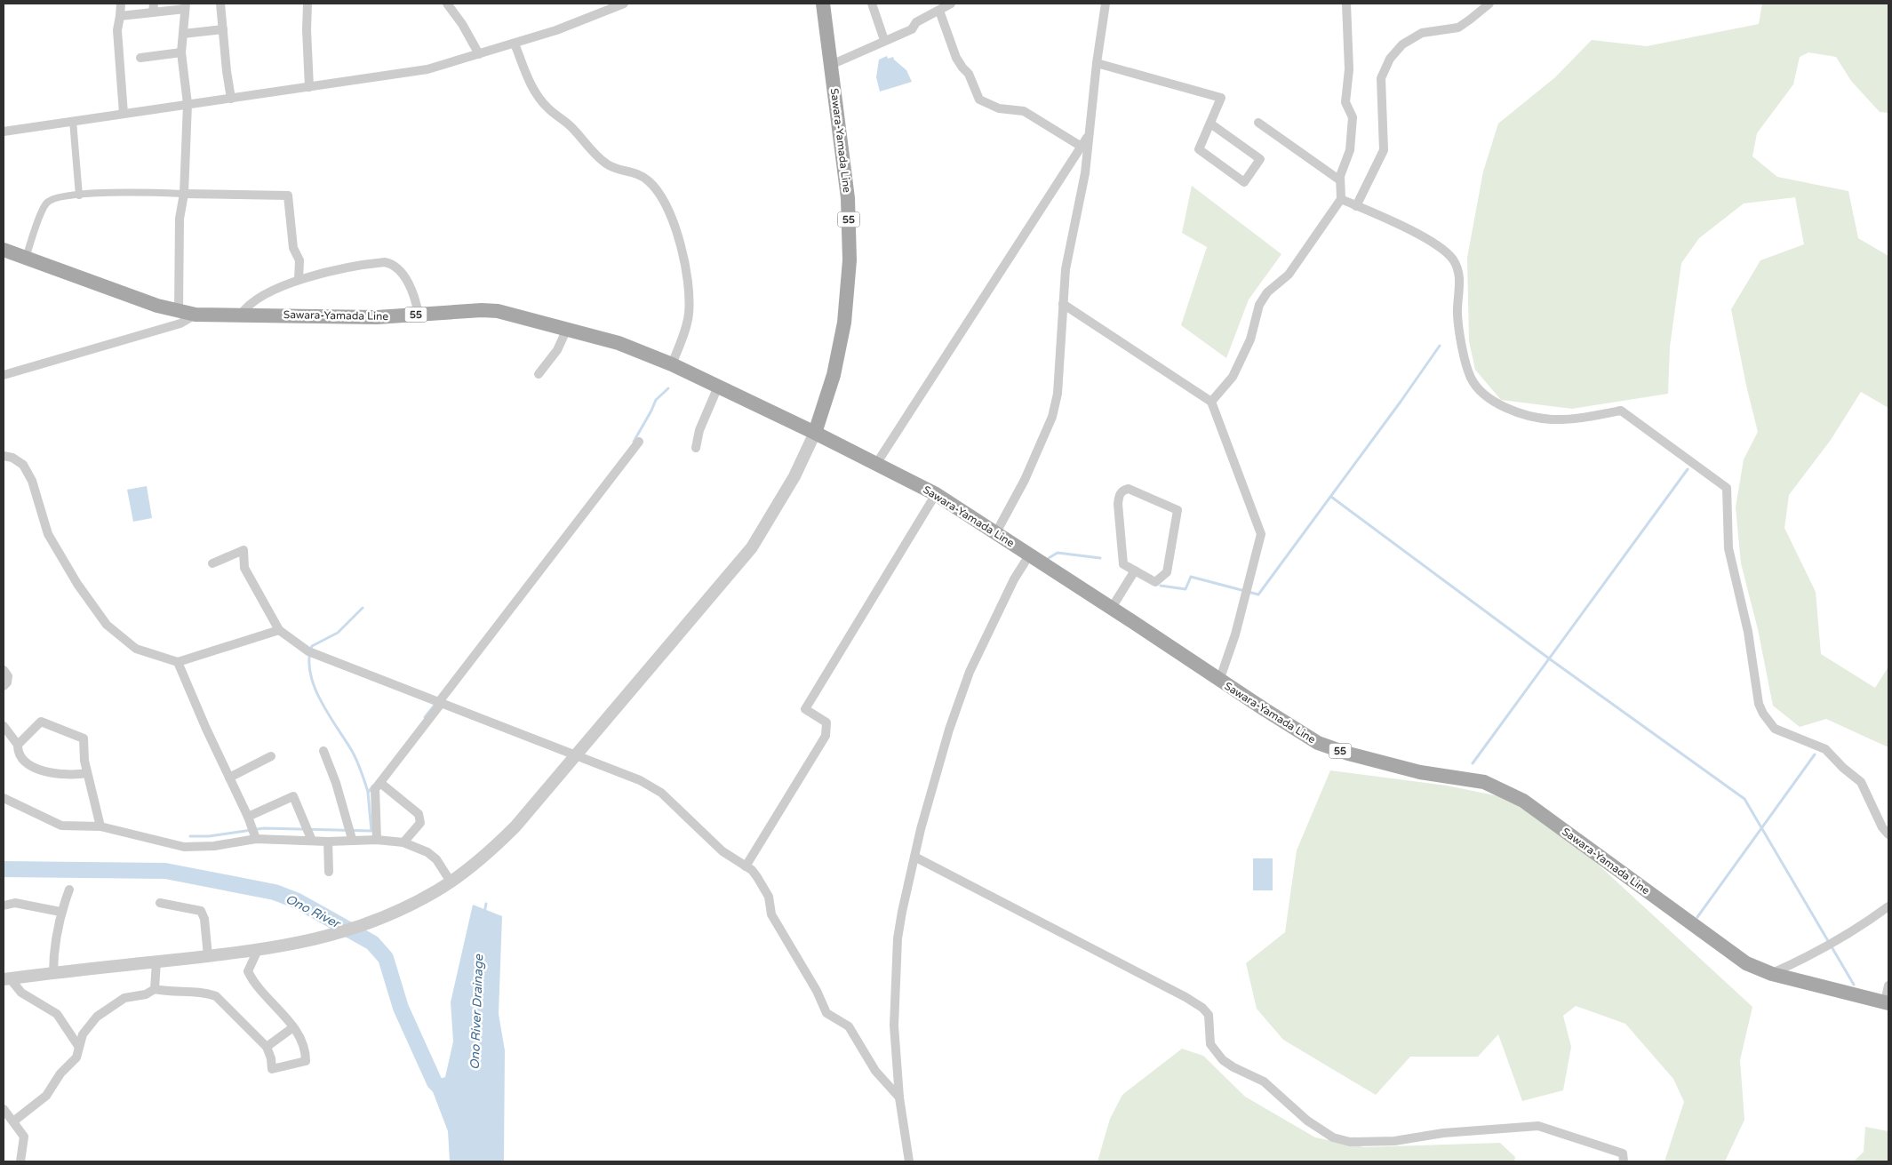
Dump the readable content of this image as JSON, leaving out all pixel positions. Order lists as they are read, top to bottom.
{
  "streets": {
    "main road": ["Sawara-Yamada Line", "55"]
  },
  "water": ["Ono River", "Ono River Drainage"]
}
